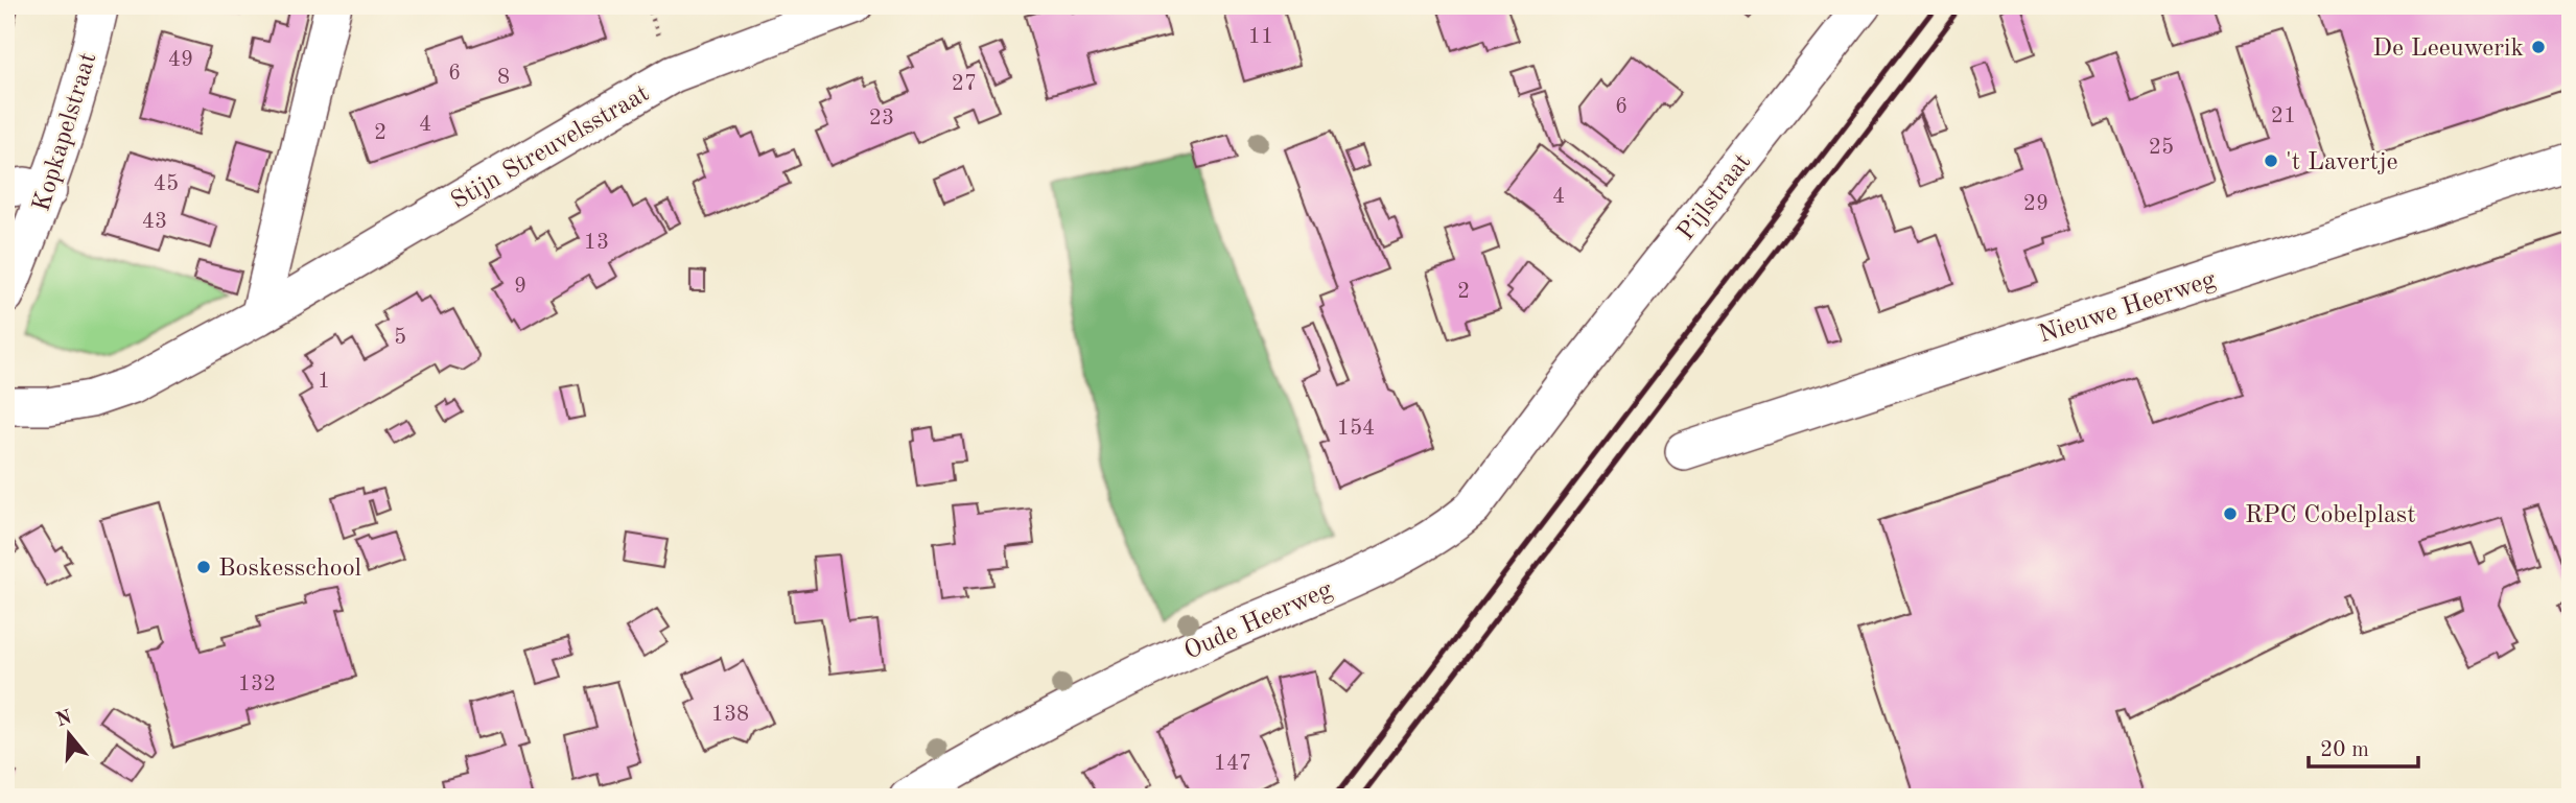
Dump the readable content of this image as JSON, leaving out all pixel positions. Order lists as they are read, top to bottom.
{
  "streets": {
    "street": [
      "Kopkapelstraat",
      "Stijn Streuvelsstraat",
      "Pijlstraat",
      "Nieuwe Heerweg",
      "Oude Heerweg"
    ]
  },
  "crossings": [
    ["Pijlstraat", "Oude Heerweg"]
  ],
  "places": [
    "De Leeuwerik",
    "'t Lavertje",
    "RPC Cobelplast",
    "Boskesschool"
  ],
  "house_numbers": [
    "11",
    "49",
    "6",
    "8",
    "27",
    "6",
    "21",
    "23",
    "4",
    "2",
    "25",
    "45",
    "4",
    "29",
    "43",
    "13",
    "9",
    "2",
    "5",
    "1",
    "154",
    "132",
    "138",
    "147"
  ],
  "scale_bar": "20 m",
  "north": "top"
}
